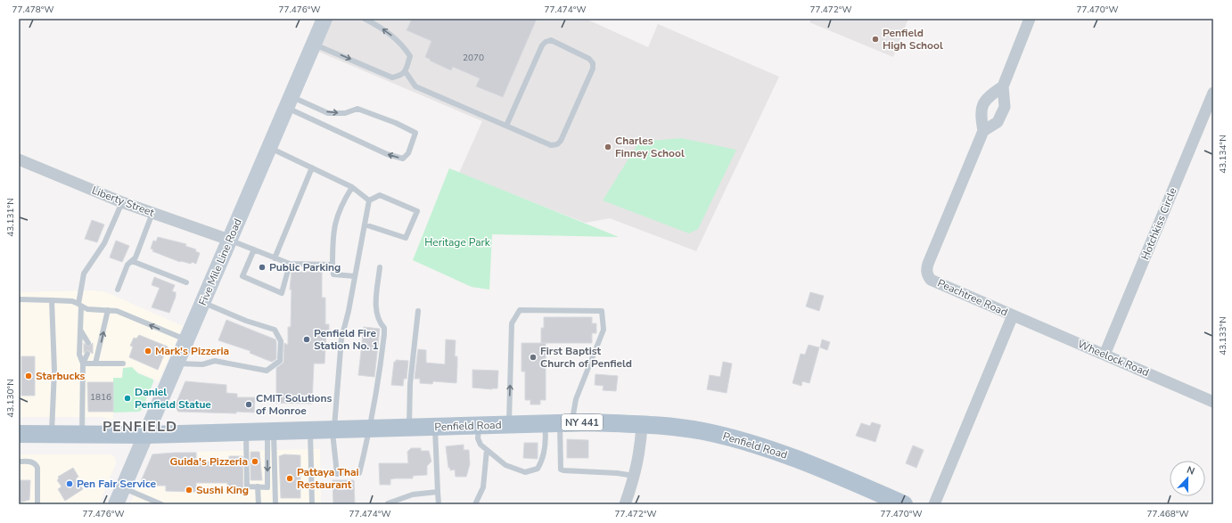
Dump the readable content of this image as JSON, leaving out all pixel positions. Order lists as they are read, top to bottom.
{
  "streets": {
    "main road": ["Five Mile Line Road", "NY 441", "Penfield Road"],
    "street": [
      "Liberty Street",
      "Hotchkiss Circle",
      "Peachtree Road",
      "Wheelock Road"
    ]
  },
  "crossings": [
    ["Liberty Street", "Five Mile Line Road"],
    ["Hotchkiss Circle", "Wheelock Road"],
    ["Five Mile Line Road", "Penfield Road"],
    ["Peachtree Road", "Wheelock Road"]
  ],
  "districts": ["PENFIELD"],
  "parks": ["Heritage Park"],
  "places": [
    "Penfield High School",
    "Charles Finney School",
    "Public Parking",
    "Penfield Fire Station No. 1",
    "Mark's Pizzeria",
    "First Baptist Church of Penfield",
    "Starbucks",
    "Daniel Penfield Statue",
    "CMIT Solutions of Monroe",
    "Guida's Pizzeria",
    "Pattaya Thai Restaurant",
    "Pen Fair Service",
    "Sushi King"
  ],
  "house_numbers": ["2070", "1816"],
  "north": "top",
  "coordinates": [
    "77.478°W",
    "77.476°W",
    "77.474°W",
    "77.472°W",
    "77.470°W",
    "43.134°N",
    "43.131°N",
    "43.133°N",
    "43.130°N",
    "77.468°W"
  ]
}
